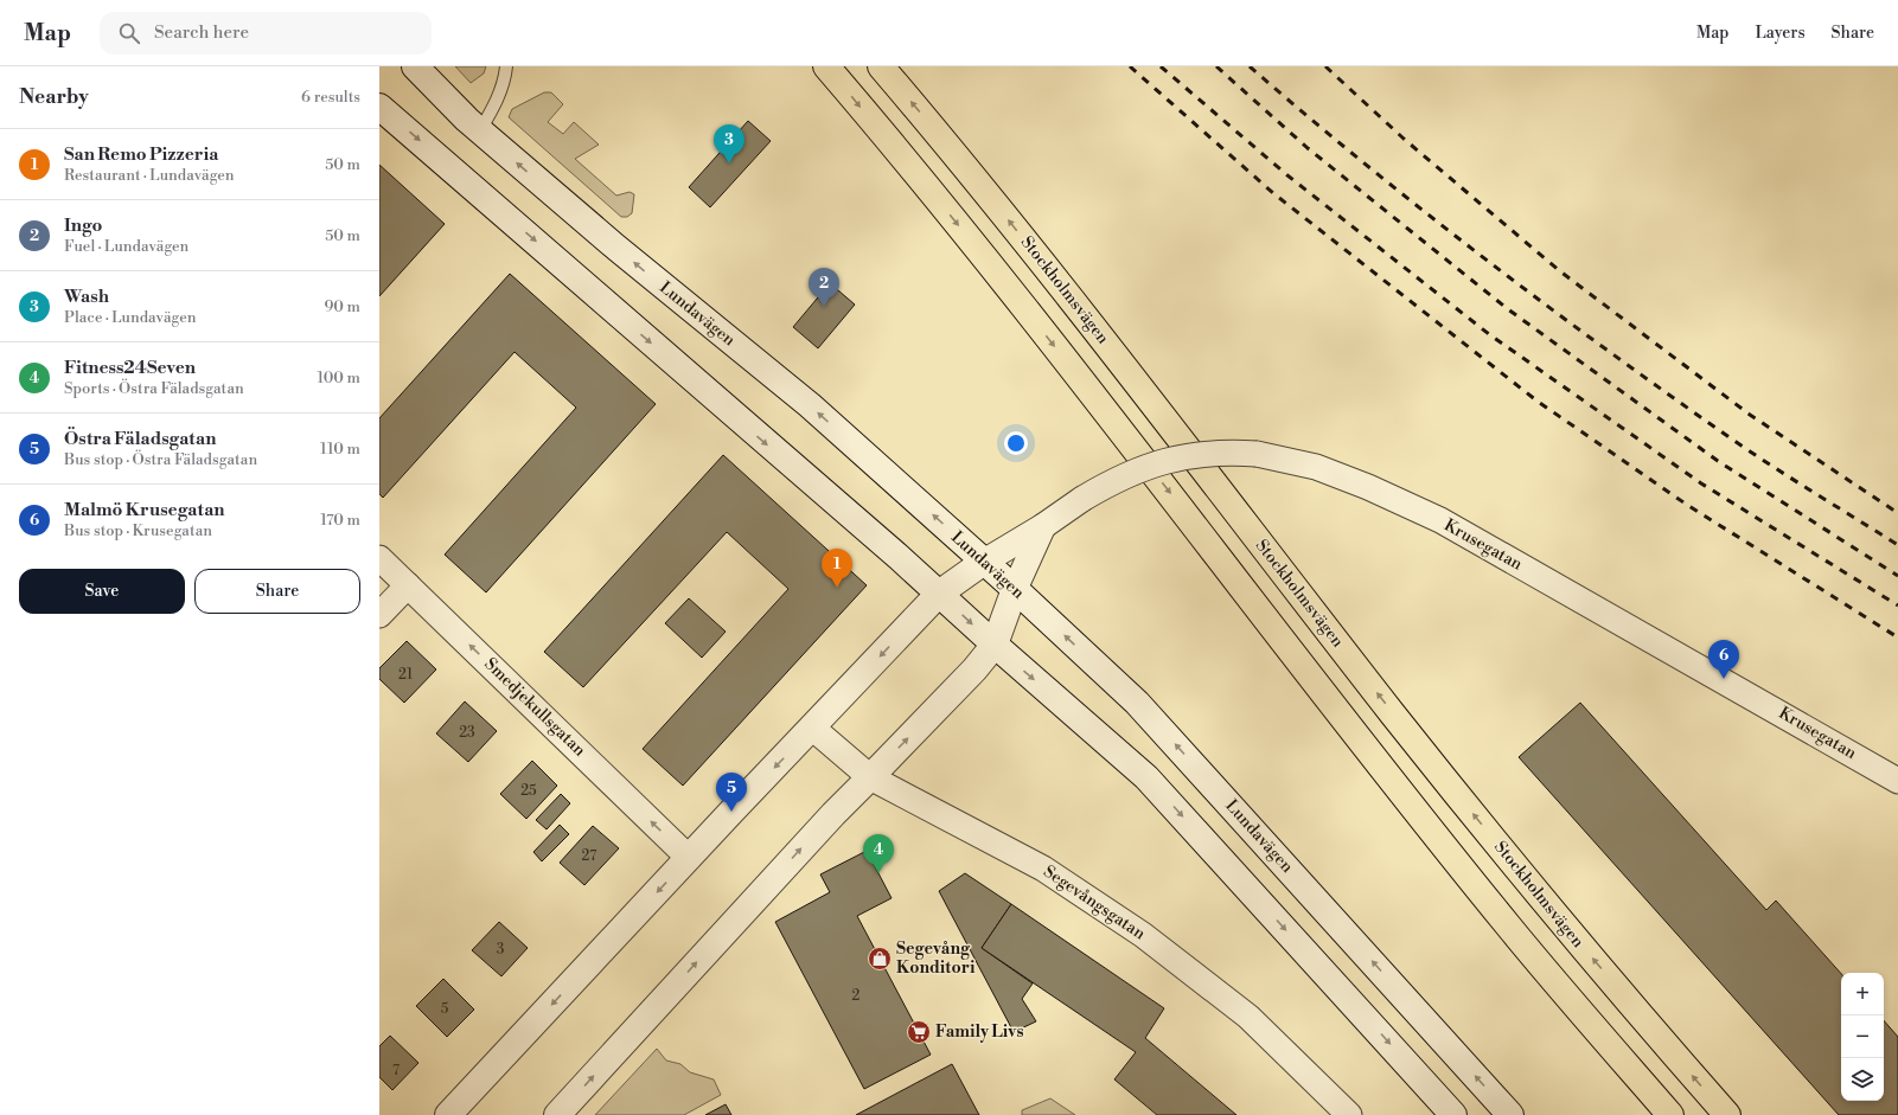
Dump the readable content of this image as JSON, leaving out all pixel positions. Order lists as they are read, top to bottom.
{
  "streets": {
    "highway": ["Stockholmsvägen"],
    "main road": ["Lundavägen"],
    "street": ["Krusegatan", "Smedjekullsgatan", "Segevångsgatan"]
  },
  "crossings": [
    ["Lundavägen", "Krusegatan"]
  ],
  "one_way": ["Smedjekullsgatan"],
  "places": {
    "shop": ["Segevång Konditori"],
    "supermarket": ["Family Livs"]
  },
  "house_numbers": [
    "21",
    "23",
    "25",
    "27",
    "3",
    "2",
    "5",
    "7"
  ],
  "page": {
    "header": "Map",
    "search": "Search here",
    "nav": ["Map", "Layers", "Share"],
    "heading": ["Nearby", "6 results"],
    "pins": [
      "3",
      "2",
      "1",
      "6",
      "5",
      "4"
    ],
    "list": [
      {
        "mark": "1",
        "name": "San Remo Pizzeria",
        "note": "Restaurant · Lundavägen",
        "value": "50 m"
      },
      {
        "mark": "2",
        "name": "Ingo",
        "note": "Fuel · Lundavägen",
        "value": "50 m"
      },
      {
        "mark": "3",
        "name": "Wash",
        "note": "Place · Lundavägen",
        "value": "90 m"
      },
      {
        "mark": "4",
        "name": "Fitness24Seven",
        "note": "Sports · Östra Fäladsgatan",
        "value": "100 m"
      },
      {
        "mark": "5",
        "name": "Östra Fäladsgatan",
        "note": "Bus stop · Östra Fäladsgatan",
        "value": "110 m"
      },
      {
        "mark": "6",
        "name": "Malmö Krusegatan",
        "note": "Bus stop · Krusegatan",
        "value": "170 m"
      }
    ],
    "buttons": ["Save", "Share"],
    "map_buttons": ["+", "−"]
  }
}
